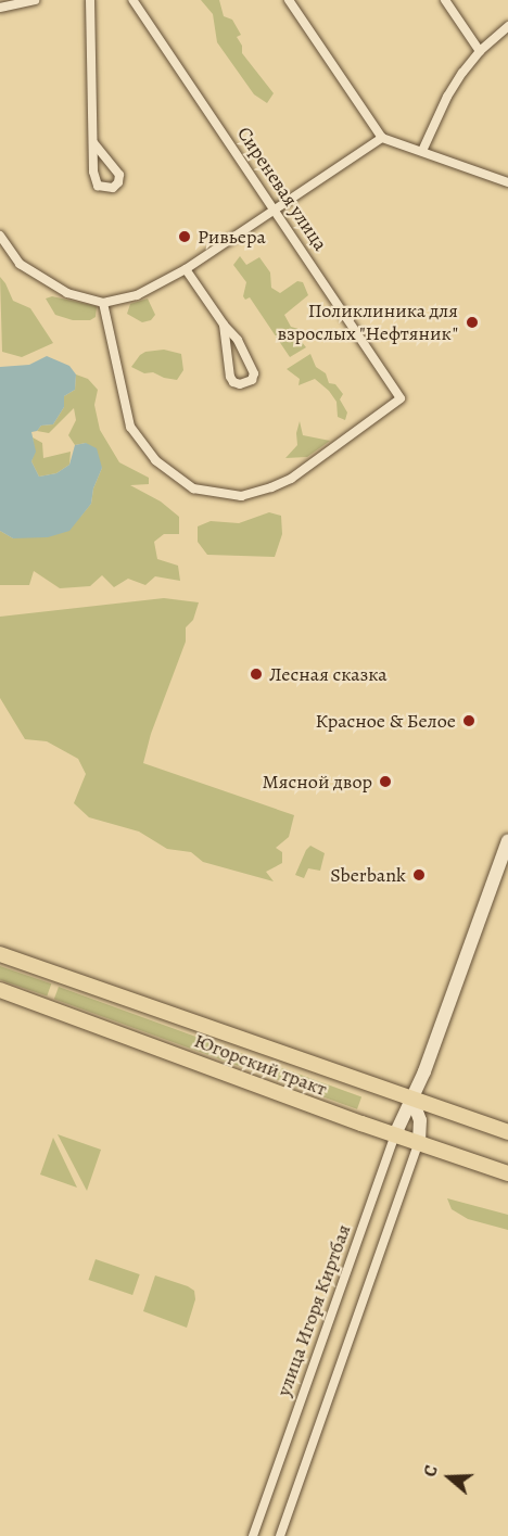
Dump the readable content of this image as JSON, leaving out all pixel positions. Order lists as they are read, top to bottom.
{
  "streets": {
    "main road": ["Югорский тракт", "улица Игоря Киртбая"],
    "street": ["Сиреневая улица"]
  },
  "crossings": [
    ["Югорский тракт", "улица Игоря Киртбая"]
  ],
  "places": [
    "Ривьера",
    "Поликлиника для взрослых \"Нефтяник\"",
    "Лесная сказка",
    "Красное & Белое",
    "Мясной двор",
    "Sberbank"
  ],
  "north": "left"
}
